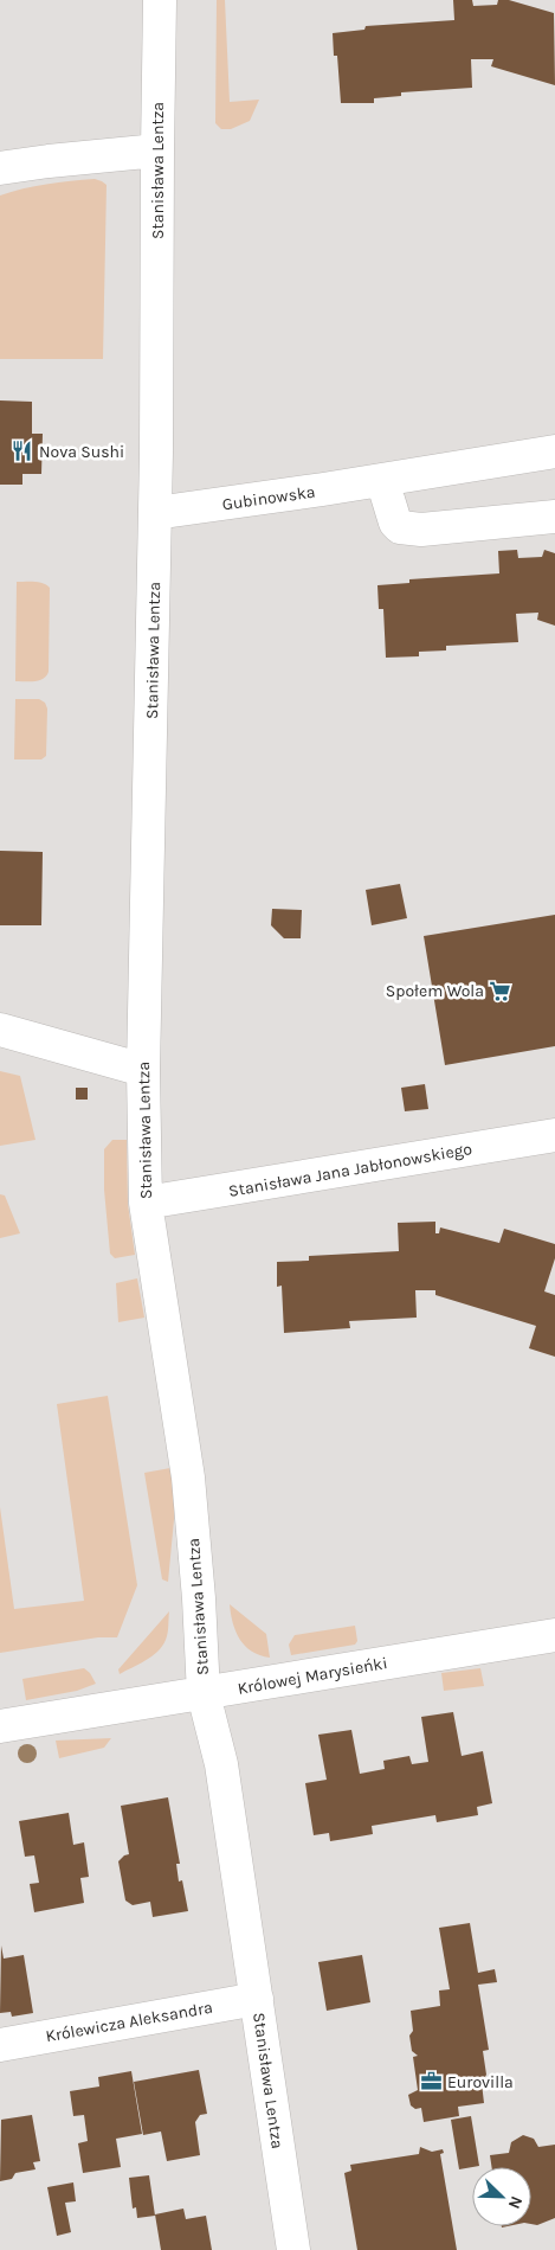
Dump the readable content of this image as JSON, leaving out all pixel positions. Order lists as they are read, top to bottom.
{
  "streets": {
    "street": [
      "Stanisława Lentza",
      "Gubinowska",
      "Stanisława Jana Jabłonowskiego",
      "Królowej Marysieńki",
      "Królewicza Aleksandra"
    ]
  },
  "crossings": [
    ["Stanisława Lentza", "Gubinowska"],
    ["Stanisława Lentza", "Stanisława Jana Jabłonowskiego"],
    ["Stanisława Lentza", "Królowej Marysieńki"],
    ["Stanisława Lentza", "Królewicza Aleksandra"]
  ],
  "places": {
    "restaurant": ["Nova Sushi"],
    "supermarket": ["Społem Wola"],
    "office": ["Eurovilla"]
  },
  "north": "bottom right"
}
